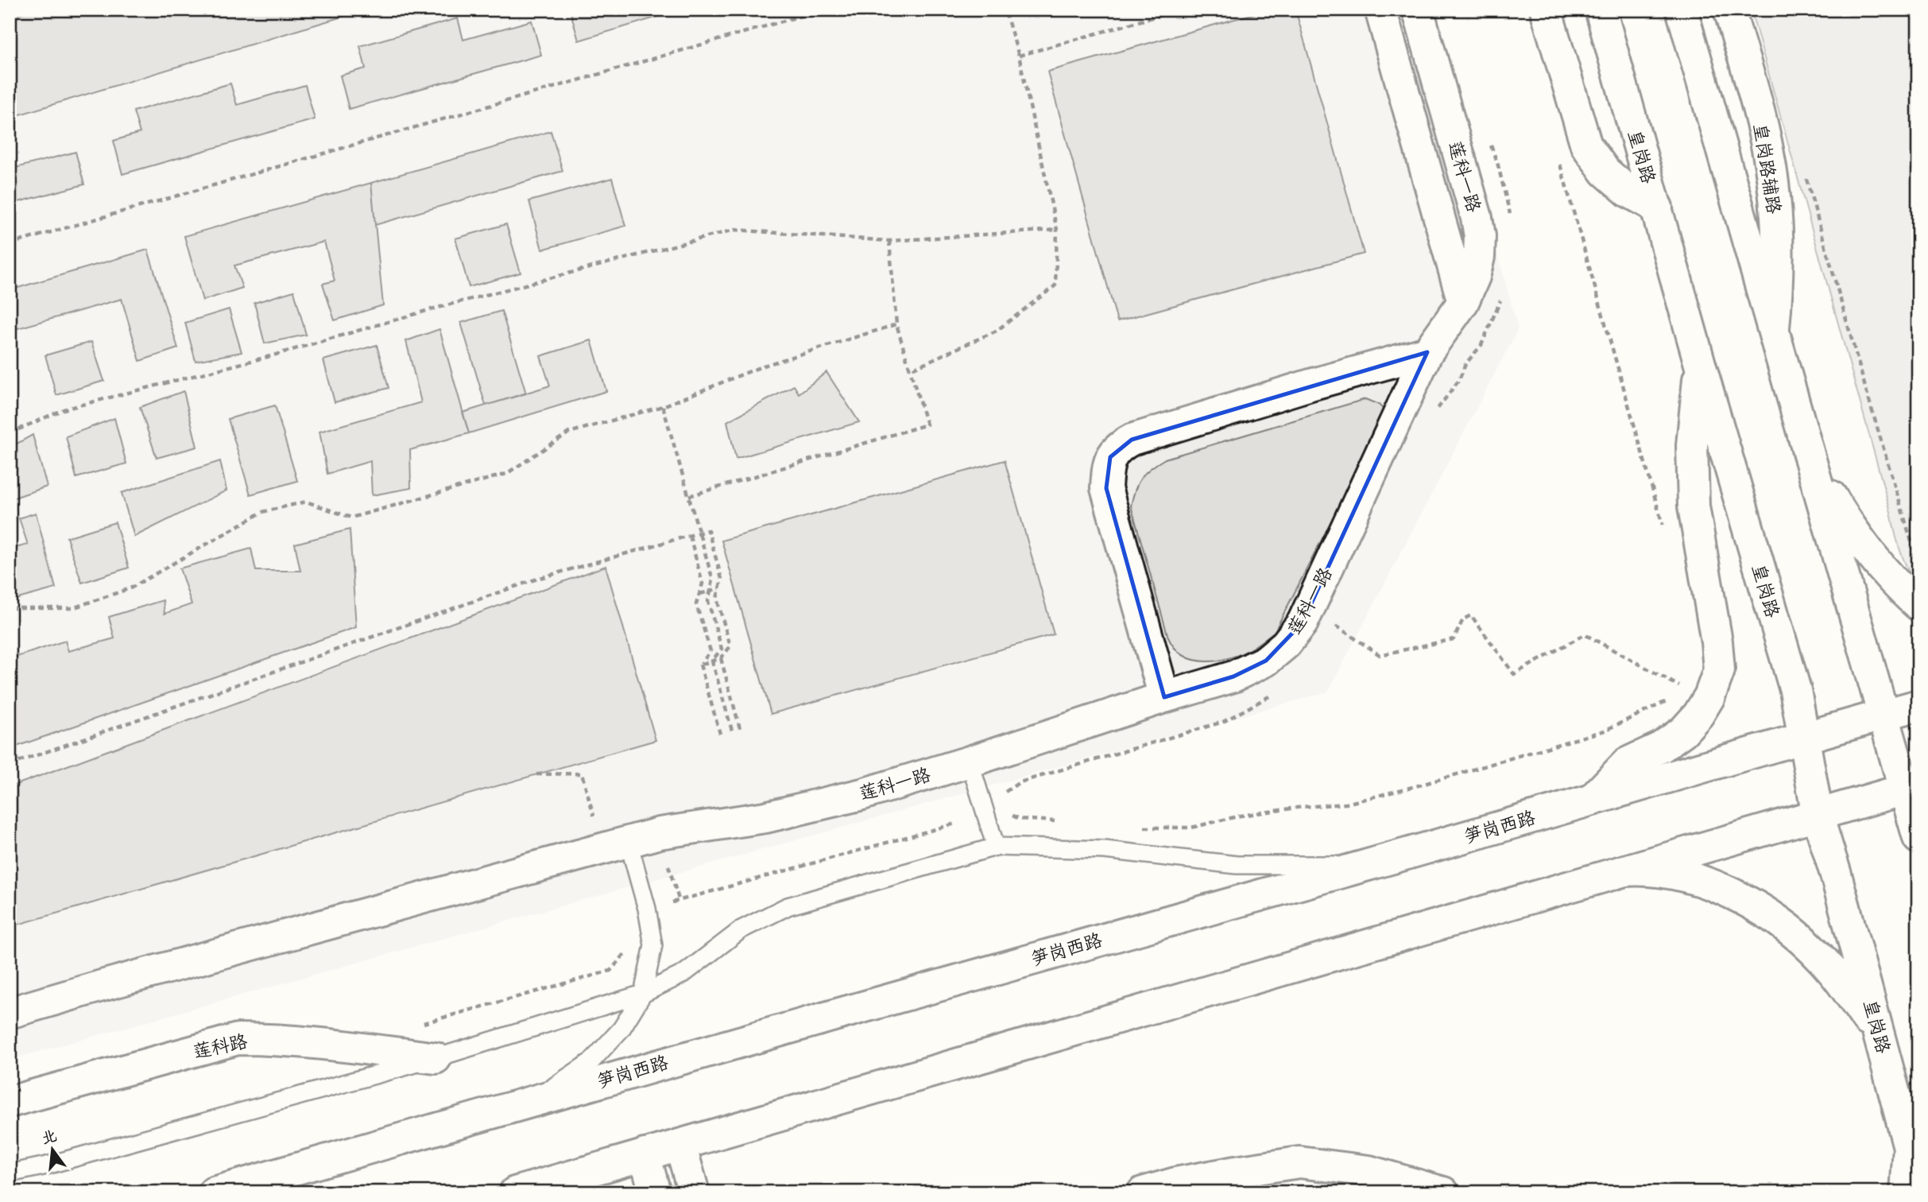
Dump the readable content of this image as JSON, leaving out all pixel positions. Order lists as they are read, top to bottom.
{
  "streets": {
    "main road": [
      "皇岗路",
      "皇岗路辅路",
      "莲科一路",
      "笋岗西路",
      "莲科路"
    ]
  },
  "crossings": [
    ["皇岗路", "笋岗西路"]
  ],
  "north": "top"
}
